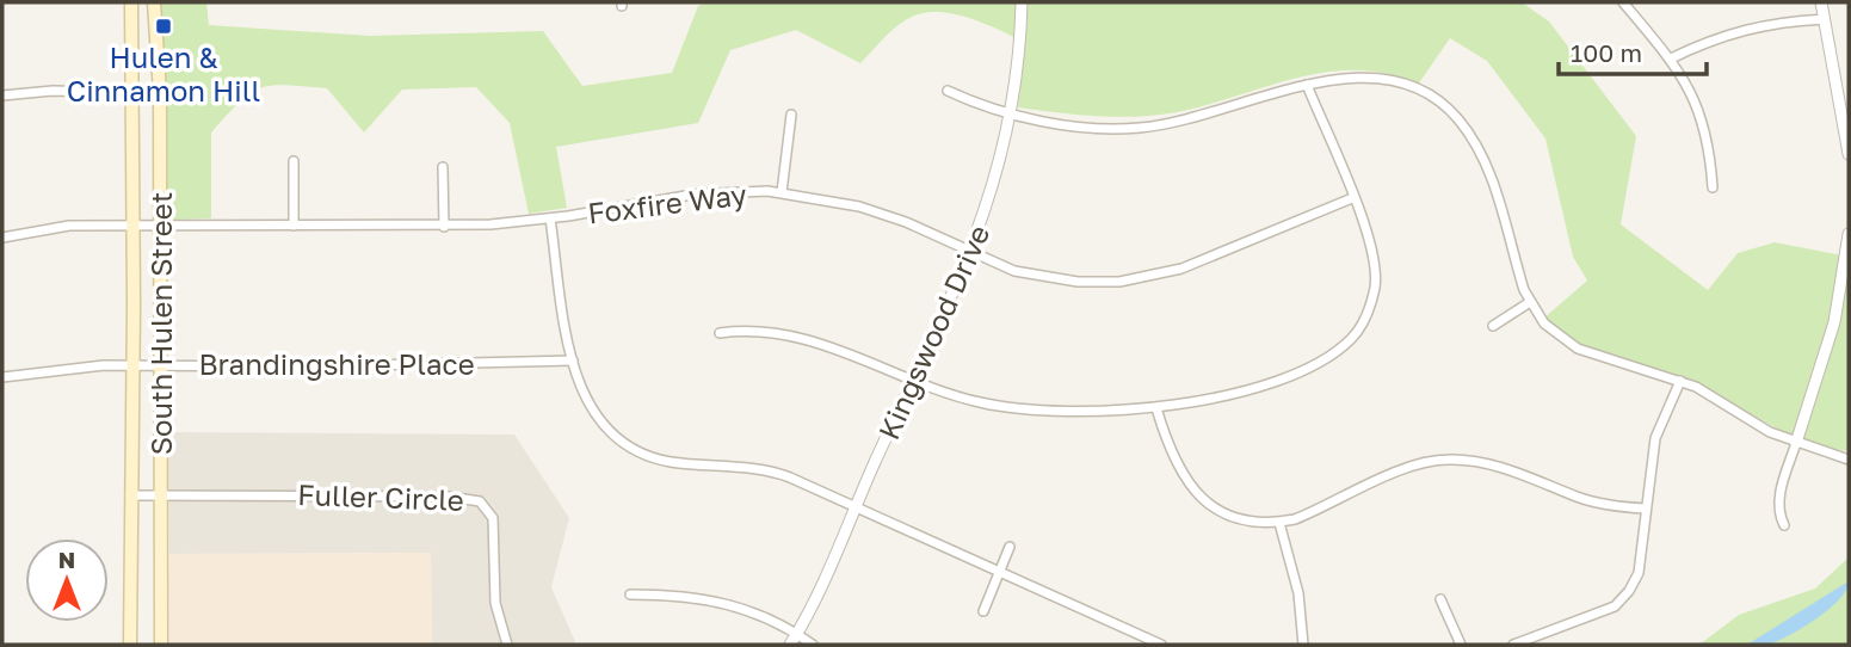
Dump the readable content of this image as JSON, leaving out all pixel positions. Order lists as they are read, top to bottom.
{
  "streets": {
    "main road": ["South Hulen Street"],
    "street": [
      "Foxfire Way",
      "Kingswood Drive",
      "Brandingshire Place",
      "Fuller Circle"
    ]
  },
  "crossings": [
    ["Foxfire Way", "South Hulen Street"],
    ["Foxfire Way", "Kingswood Drive"],
    ["South Hulen Street", "Brandingshire Place"],
    ["South Hulen Street", "Fuller Circle"]
  ],
  "places": {
    "transit": ["Hulen & Cinnamon Hill"]
  },
  "scale_bar": "100 m",
  "north": "top"
}
